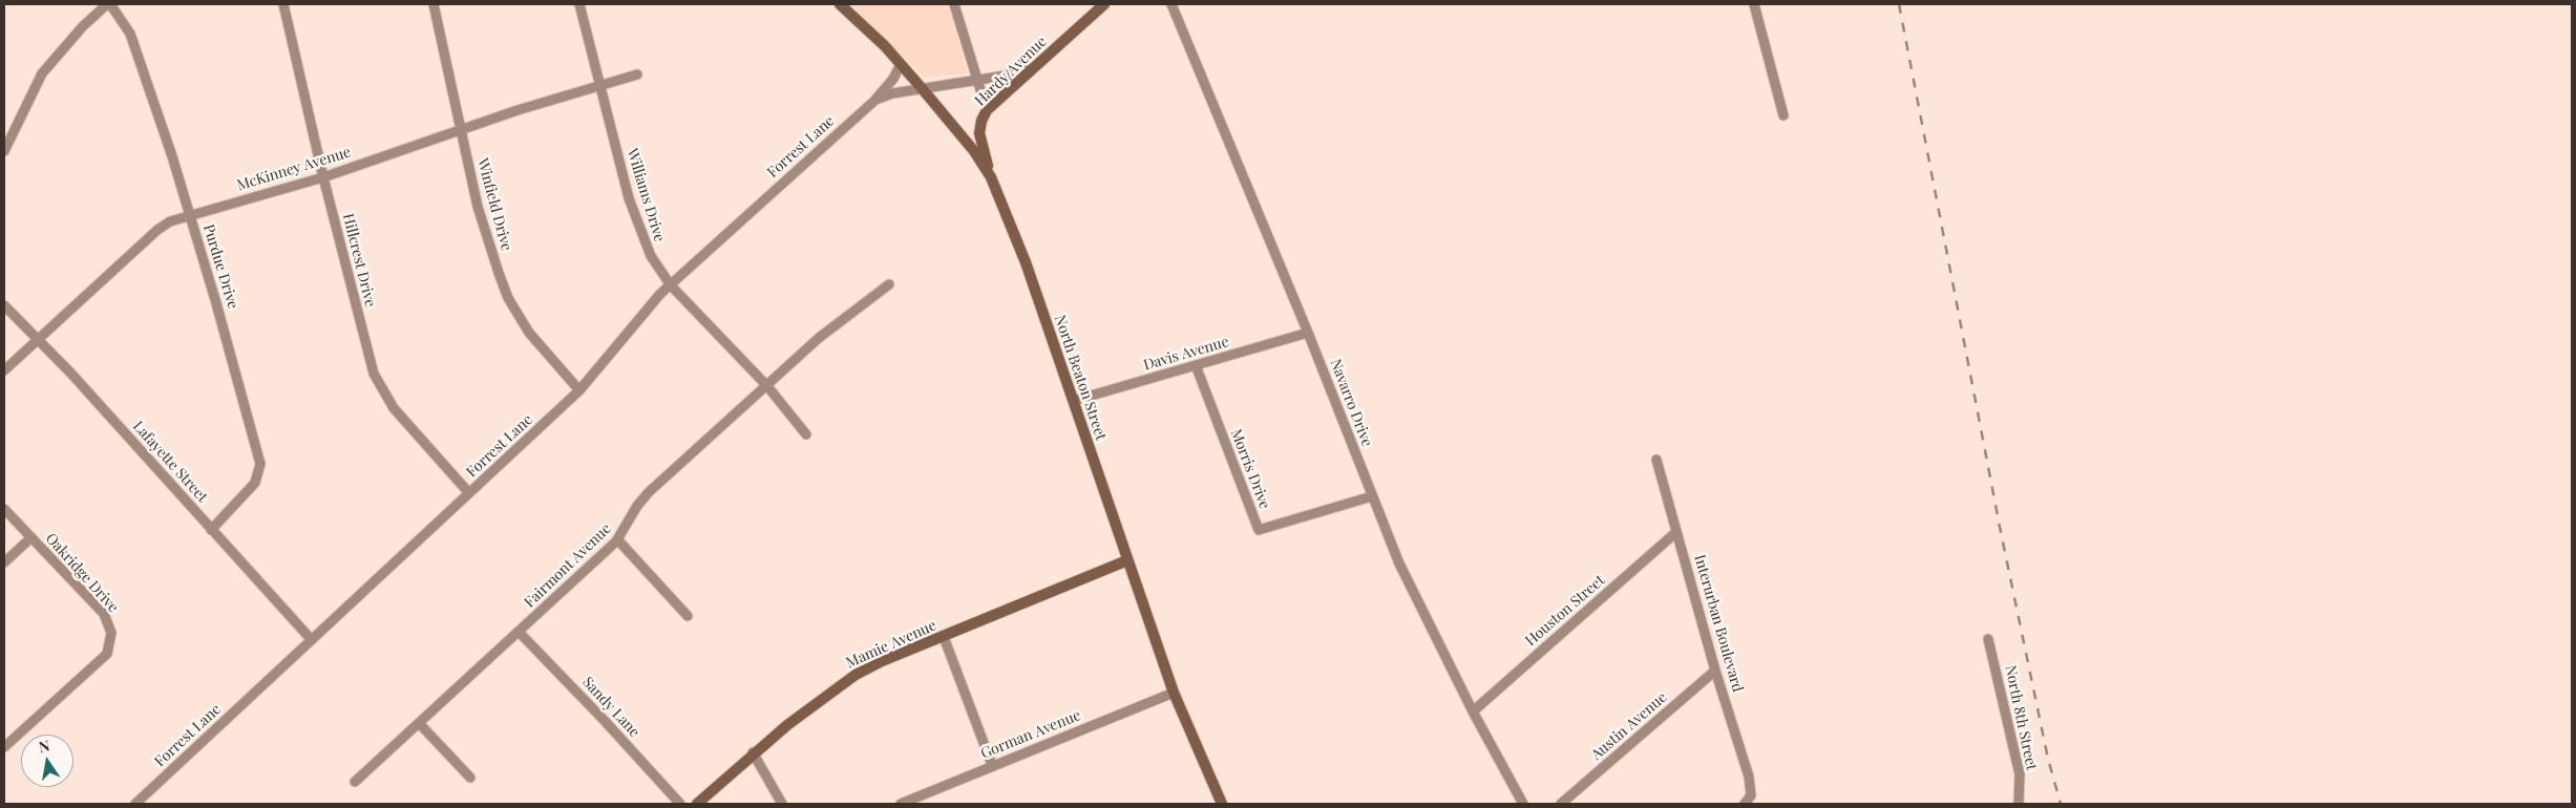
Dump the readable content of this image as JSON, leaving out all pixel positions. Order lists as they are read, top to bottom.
{
  "streets": {
    "main road": ["Hardy Avenue", "North Beaton Street", "Mamie Avenue"],
    "street": [
      "Forrest Lane",
      "McKinney Avenue",
      "Williams Drive",
      "Winfield Drive",
      "Hillcrest Drive",
      "Purdue Drive",
      "Davis Avenue",
      "Navarro Drive",
      "Lafayette Street",
      "Morris Drive",
      "Fairmont Avenue",
      "Oakridge Drive",
      "Houston Street",
      "Interurban Boulevard",
      "Sandy Lane",
      "North 8th Street",
      "Austin Avenue",
      "Gorman Avenue"
    ]
  },
  "crossings": [
    ["Hardy Avenue", "Forrest Lane"],
    ["Hardy Avenue", "North Beaton Street"],
    ["Forrest Lane", "Williams Drive"],
    ["Forrest Lane", "Winfield Drive"],
    ["Forrest Lane", "Hillcrest Drive"],
    ["Forrest Lane", "North Beaton Street"],
    ["Forrest Lane", "Lafayette Street"],
    ["McKinney Avenue", "Williams Drive"],
    ["McKinney Avenue", "Winfield Drive"],
    ["McKinney Avenue", "Hillcrest Drive"],
    ["McKinney Avenue", "Purdue Drive"],
    ["McKinney Avenue", "Lafayette Street"],
    ["Williams Drive", "Fairmont Avenue"],
    ["Purdue Drive", "Lafayette Street"],
    ["Davis Avenue", "North Beaton Street"],
    ["Davis Avenue", "Navarro Drive"],
    ["Davis Avenue", "Morris Drive"],
    ["North Beaton Street", "Mamie Avenue"],
    ["North Beaton Street", "Gorman Avenue"],
    ["Navarro Drive", "Morris Drive"],
    ["Navarro Drive", "Houston Street"],
    ["Fairmont Avenue", "Sandy Lane"],
    ["Houston Street", "Interurban Boulevard"],
    ["Interurban Boulevard", "Austin Avenue"]
  ],
  "north": "top"
}
